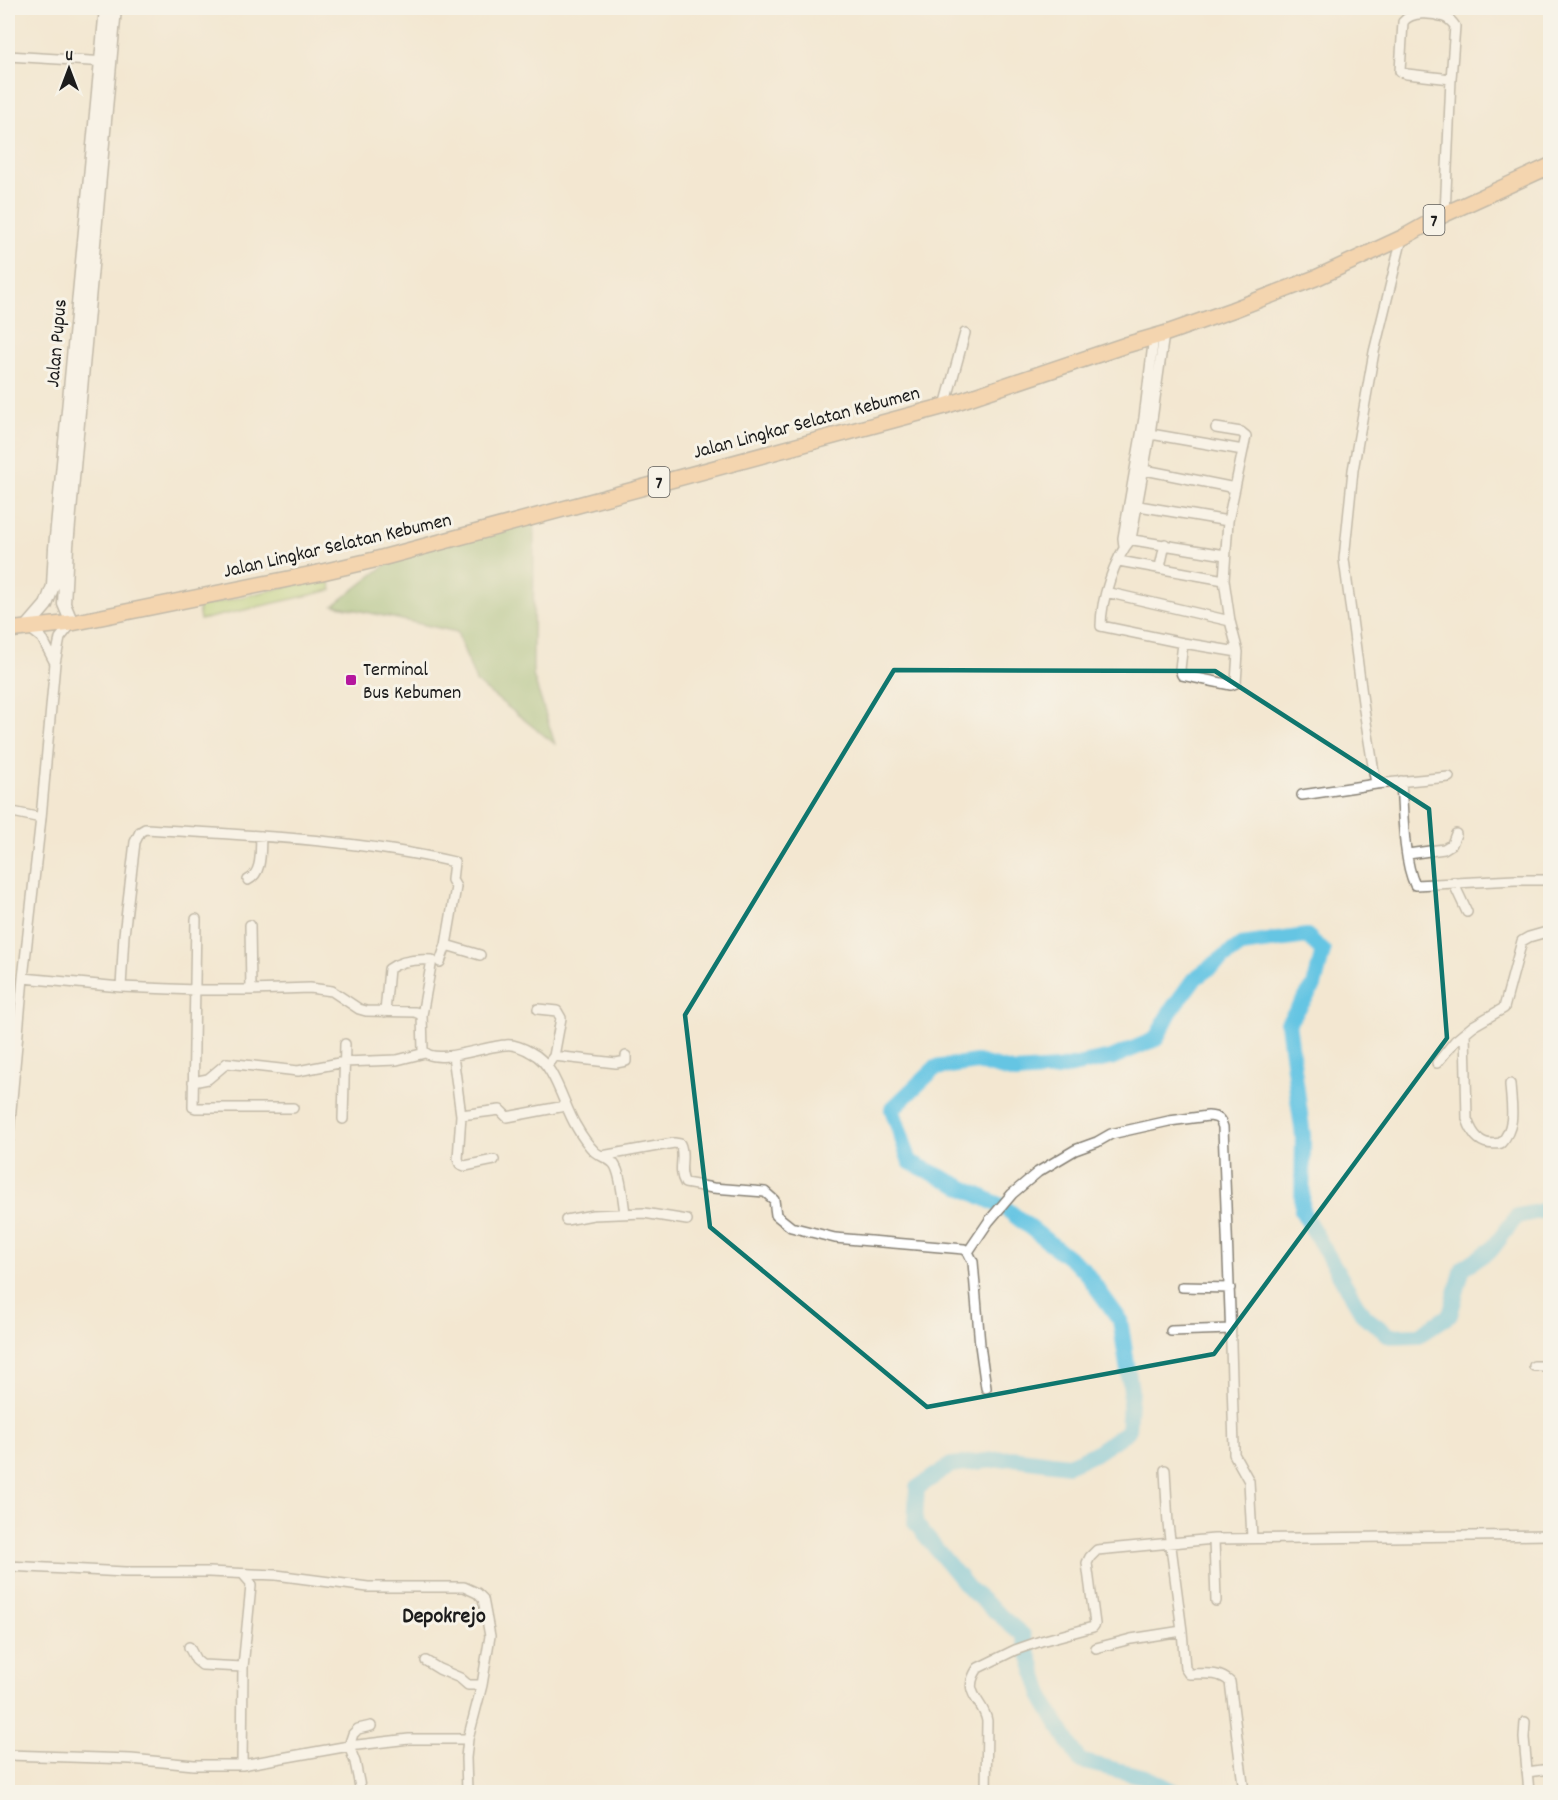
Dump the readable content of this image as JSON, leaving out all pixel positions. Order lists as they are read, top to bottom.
{
  "streets": {
    "highway": ["7", "Jalan Lingkar Selatan Kebumen"],
    "street": ["Jalan Pupus"]
  },
  "crossings": [
    ["Jalan Pupus", "Jalan Lingkar Selatan Kebumen"]
  ],
  "districts": ["Depokrejo"],
  "places": {
    "transit": ["Terminal Bus Kebumen"]
  },
  "north": "top"
}
